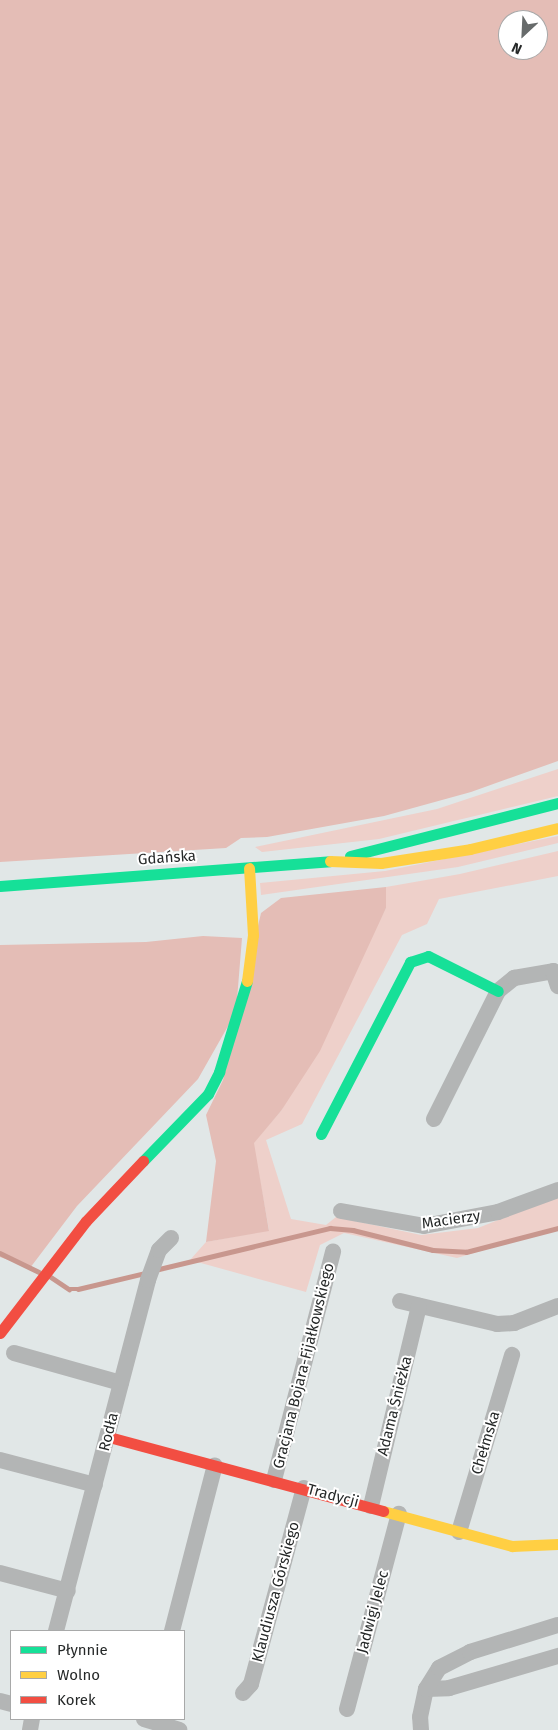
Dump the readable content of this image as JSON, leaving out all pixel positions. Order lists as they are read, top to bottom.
{
  "streets": {
    "street": [
      "Gdańska",
      "Macierzy",
      "Gracjana Bojara-Fijałkowskiego",
      "Adama Śnieżka",
      "Rodła",
      "Chełmska",
      "Tradycji",
      "Klaudiusza Górskiego",
      "Jadwigi Jelec"
    ]
  },
  "crossings": [
    ["Gracjana Bojara-Fijałkowskiego", "Tradycji"],
    ["Adama Śnieżka", "Tradycji"],
    ["Rodła", "Tradycji"],
    ["Chełmska", "Tradycji"],
    ["Tradycji", "Klaudiusza Górskiego"],
    ["Tradycji", "Jadwigi Jelec"]
  ],
  "legend": ["Płynnie", "Wolno", "Korek"],
  "north": "bottom left"
}
